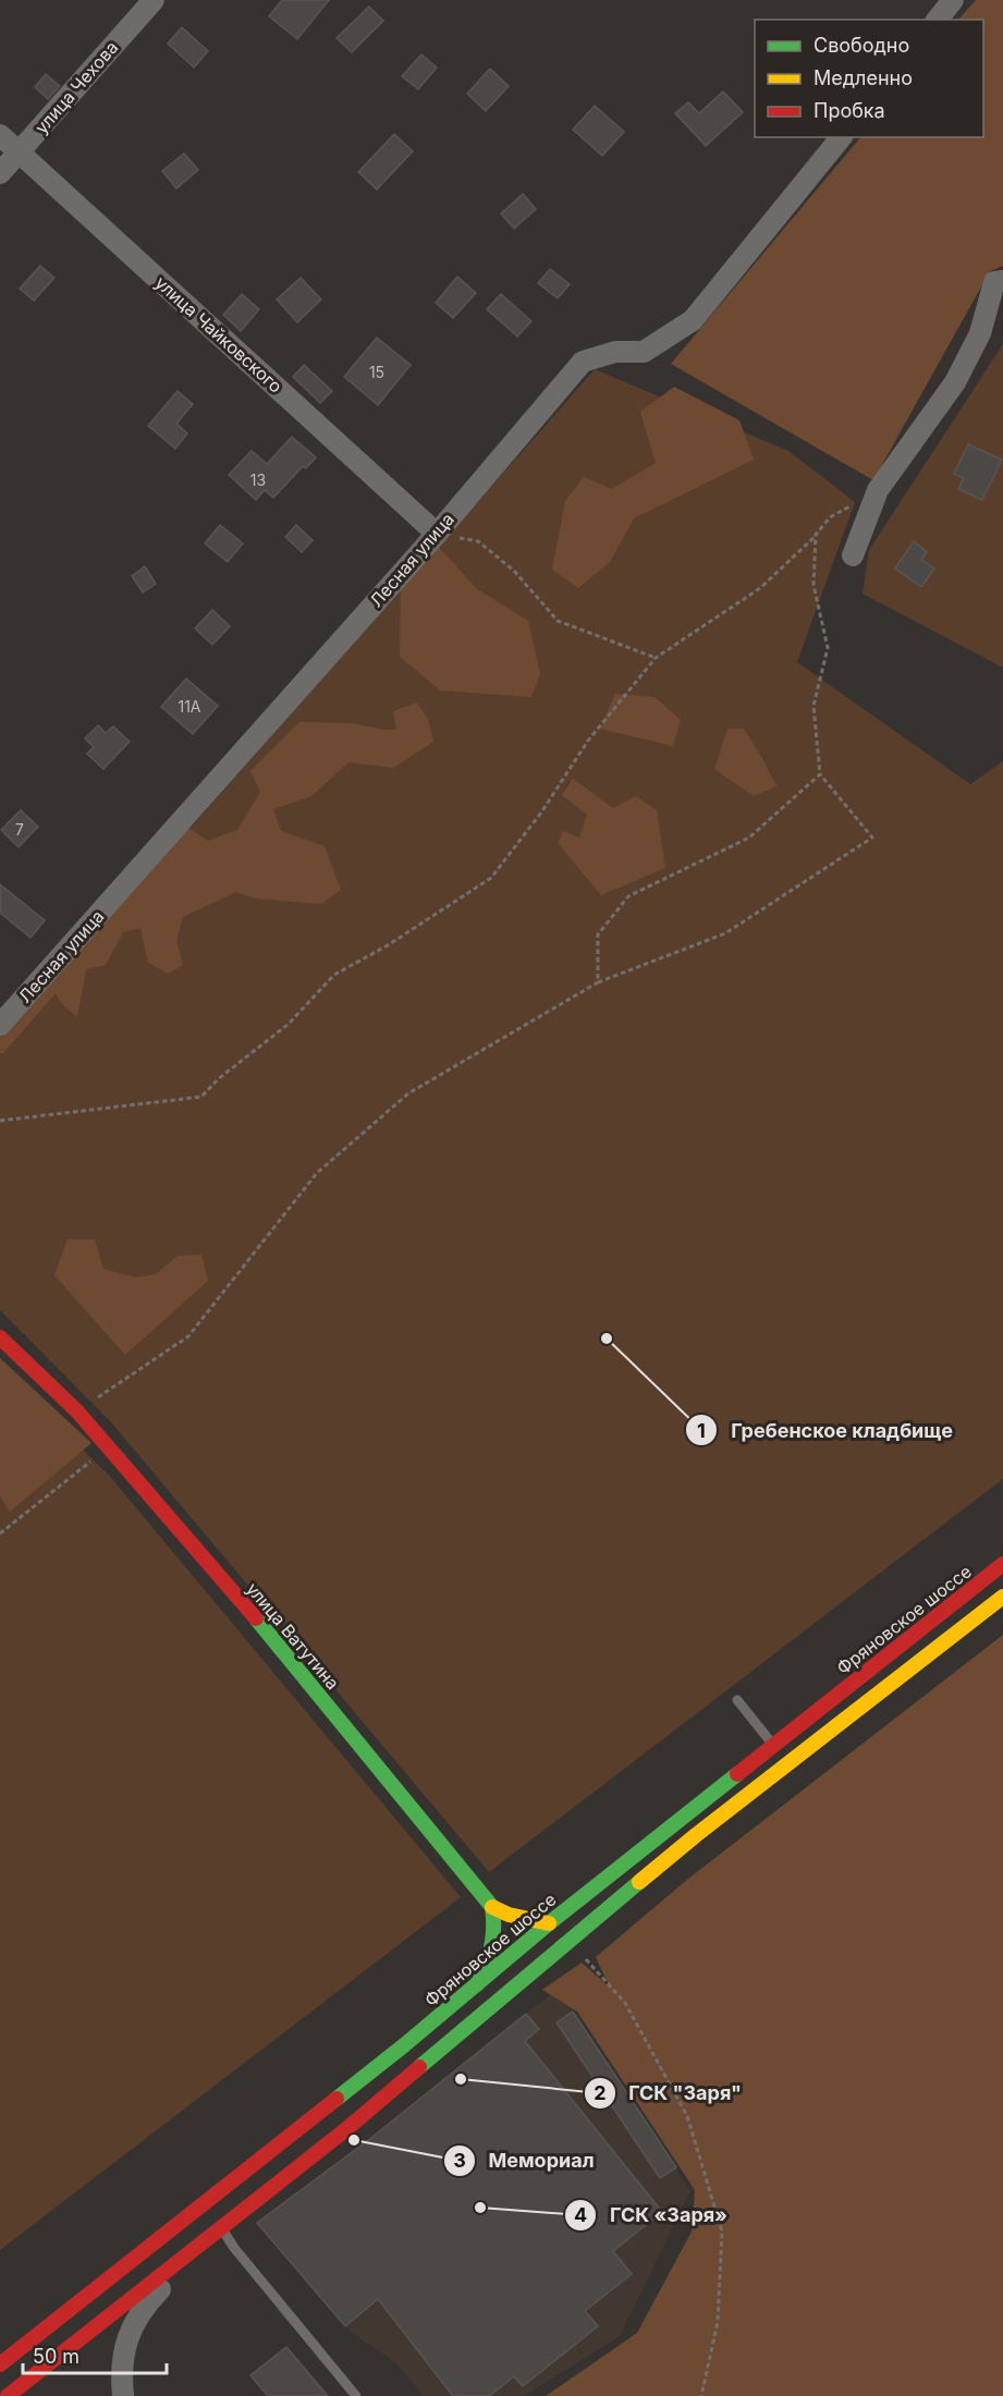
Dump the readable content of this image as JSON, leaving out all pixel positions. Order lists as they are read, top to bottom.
{
  "streets": {
    "main road": ["Фряновское шоссе", "улица Ватутина"],
    "street": ["улица Чехова", "улица Чайковского", "Лесная улица"]
  },
  "crossings": [
    ["улица Чехова", "улица Чайковского"],
    ["улица Чайковского", "Лесная улица"]
  ],
  "places": [
    "Гребенское кладбище",
    "ГСК \"Заря\"",
    "Мемориал",
    "ГСК «Заря»"
  ],
  "house_numbers": [
    "15",
    "13",
    "11А",
    "7"
  ],
  "legend": ["Свободно", "Медленно", "Пробка"],
  "scale_bar": "50 m"
}
